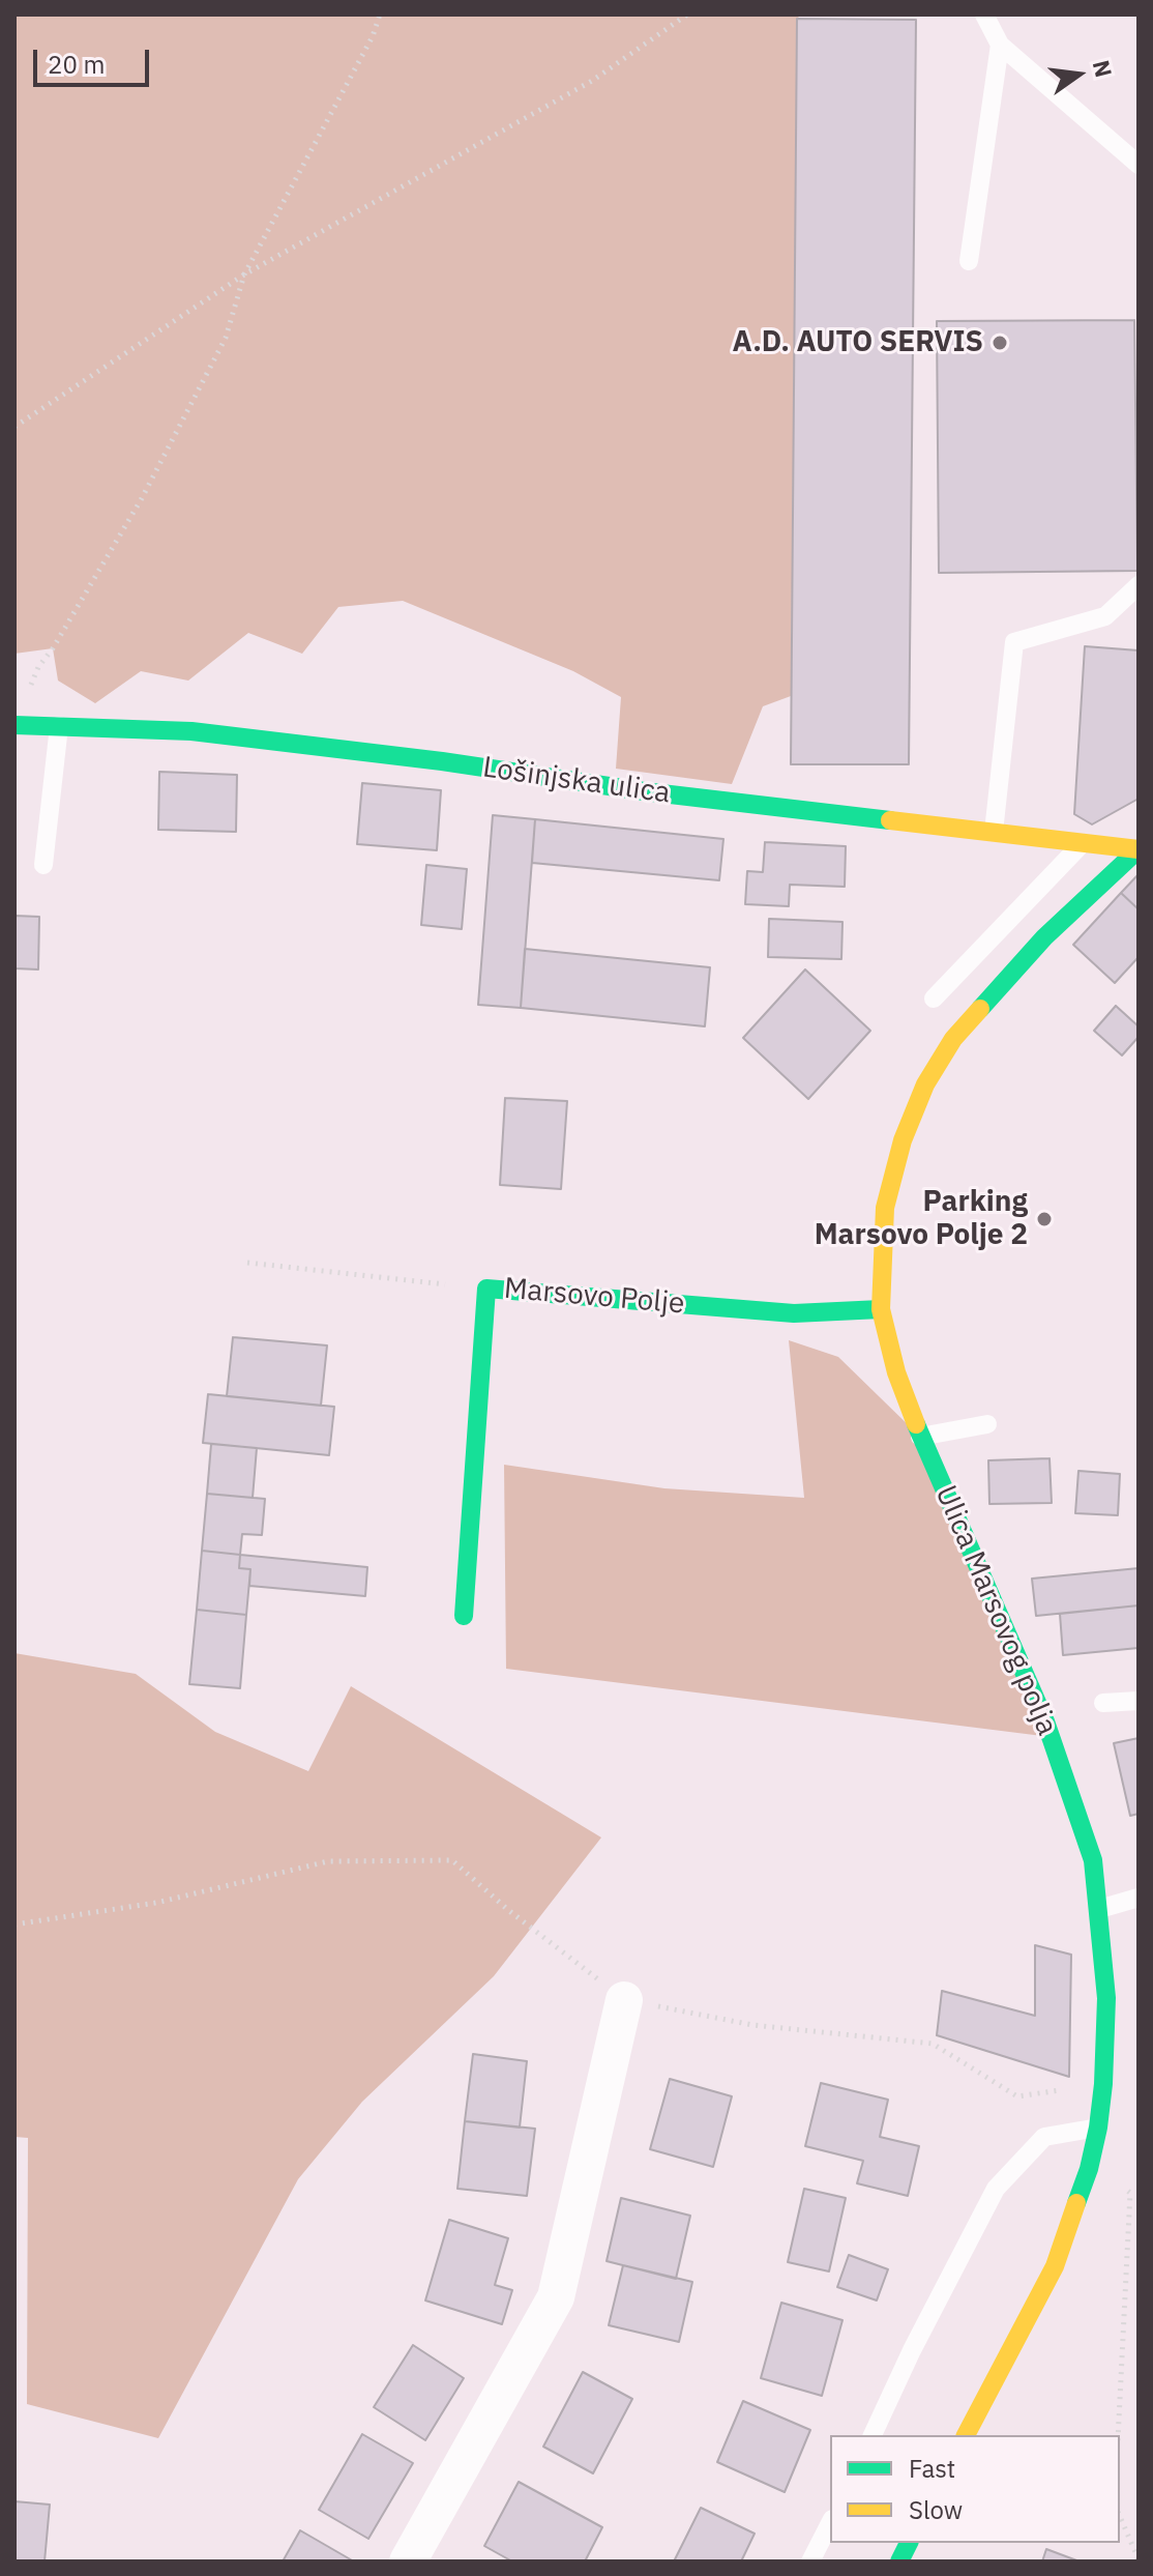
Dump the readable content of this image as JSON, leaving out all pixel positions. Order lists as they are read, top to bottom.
{
  "streets": {
    "street": ["Lošinjska ulica", "Marsovo Polje", "Ulica Marsovog polja"]
  },
  "crossings": [
    ["Lošinjska ulica", "Ulica Marsovog polja"],
    ["Marsovo Polje", "Ulica Marsovog polja"]
  ],
  "places": ["A.D. AUTO SERVIS", "Parking Marsovo Polje 2"],
  "legend": ["Fast", "Slow"],
  "scale_bar": "20 m",
  "north": "right"
}
